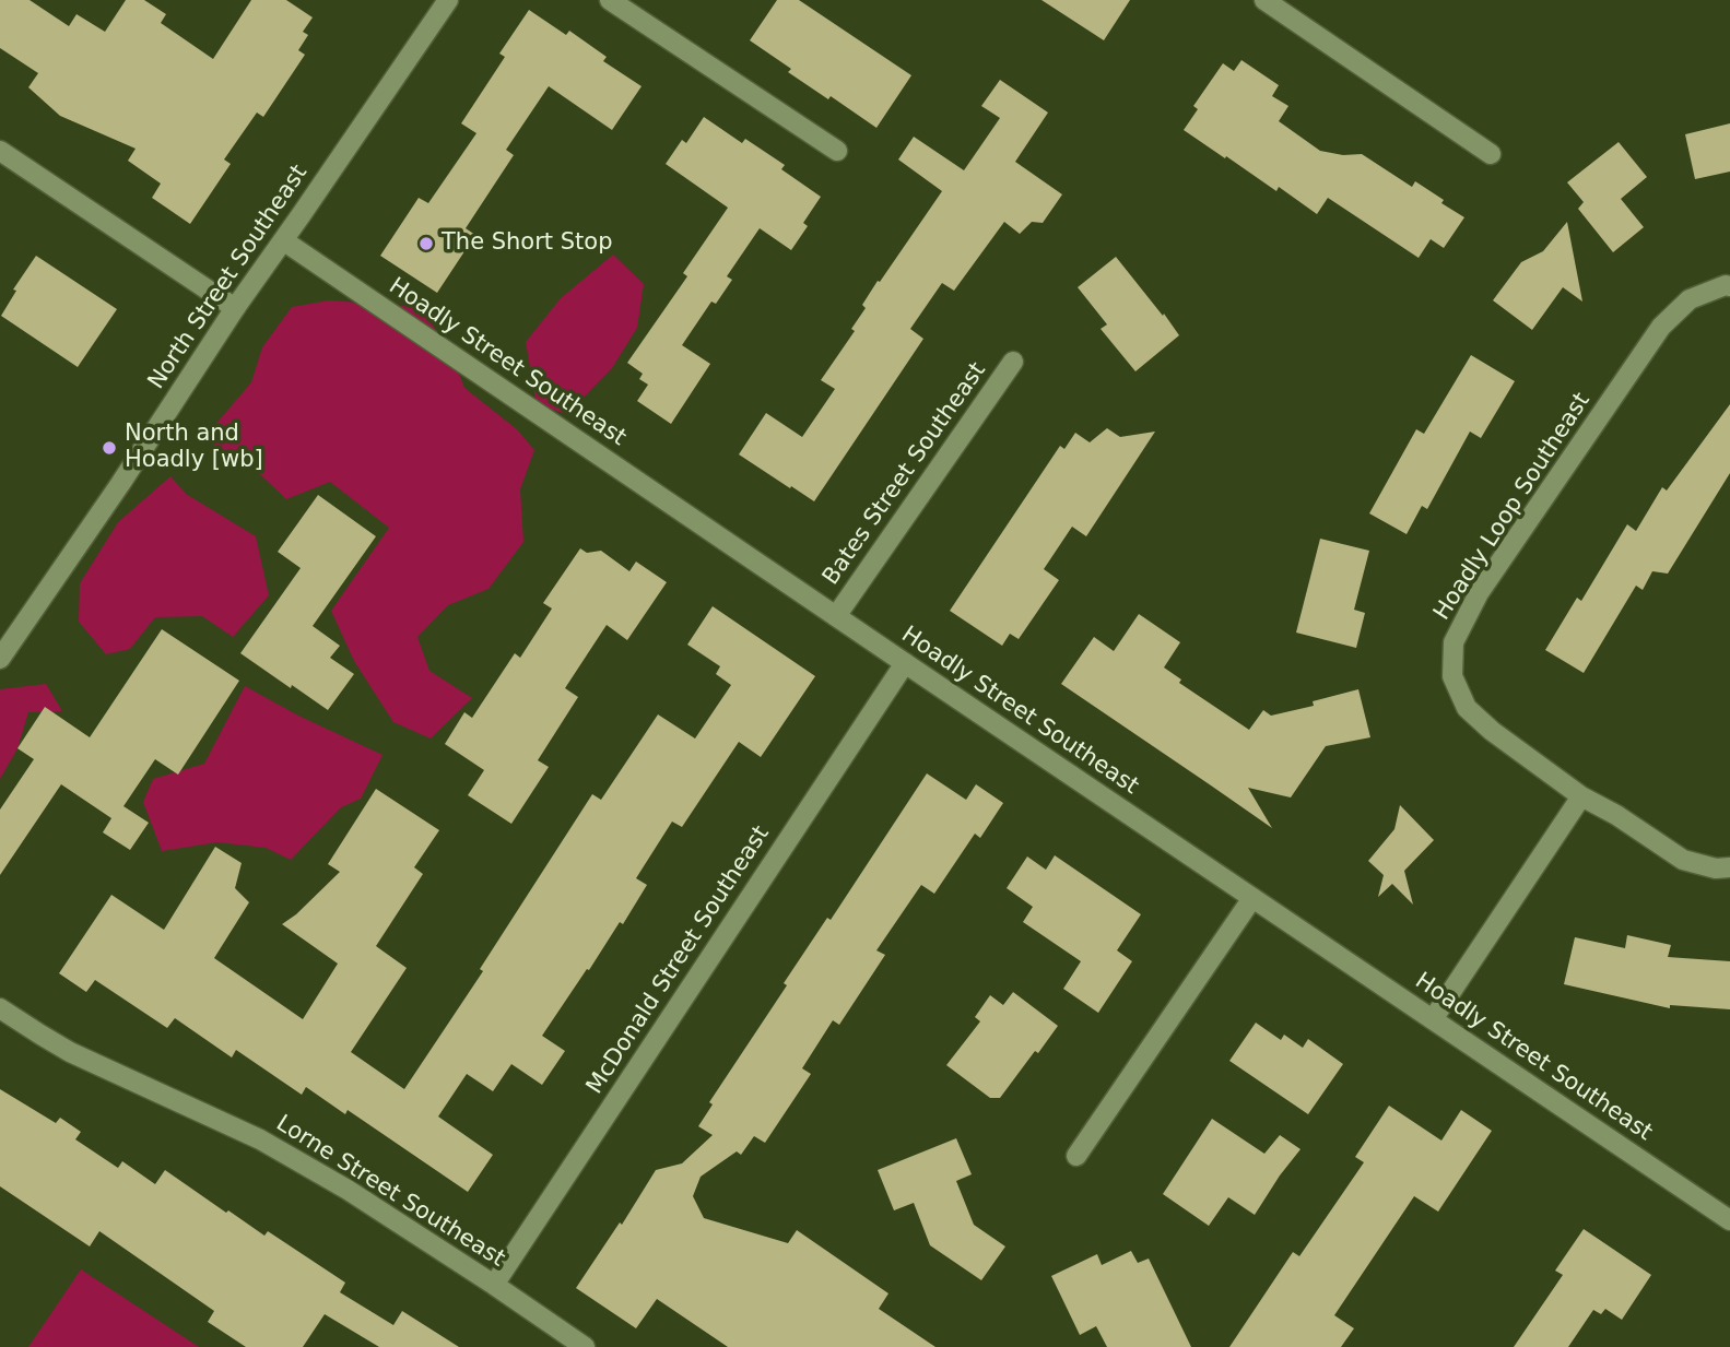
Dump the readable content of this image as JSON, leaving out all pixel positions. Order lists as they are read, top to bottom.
{
  "streets": {
    "street": [
      "North Street Southeast",
      "Hoadly Street Southeast",
      "Bates Street Southeast",
      "Hoadly Loop Southeast",
      "McDonald Street Southeast",
      "Lorne Street Southeast"
    ]
  },
  "crossings": [
    ["North Street Southeast", "Hoadly Street Southeast"],
    ["Hoadly Street Southeast", "Bates Street Southeast"],
    ["Hoadly Street Southeast", "McDonald Street Southeast"],
    ["McDonald Street Southeast", "Lorne Street Southeast"]
  ],
  "places": ["The Short Stop", "North and Hoadly [wb]"]
}
